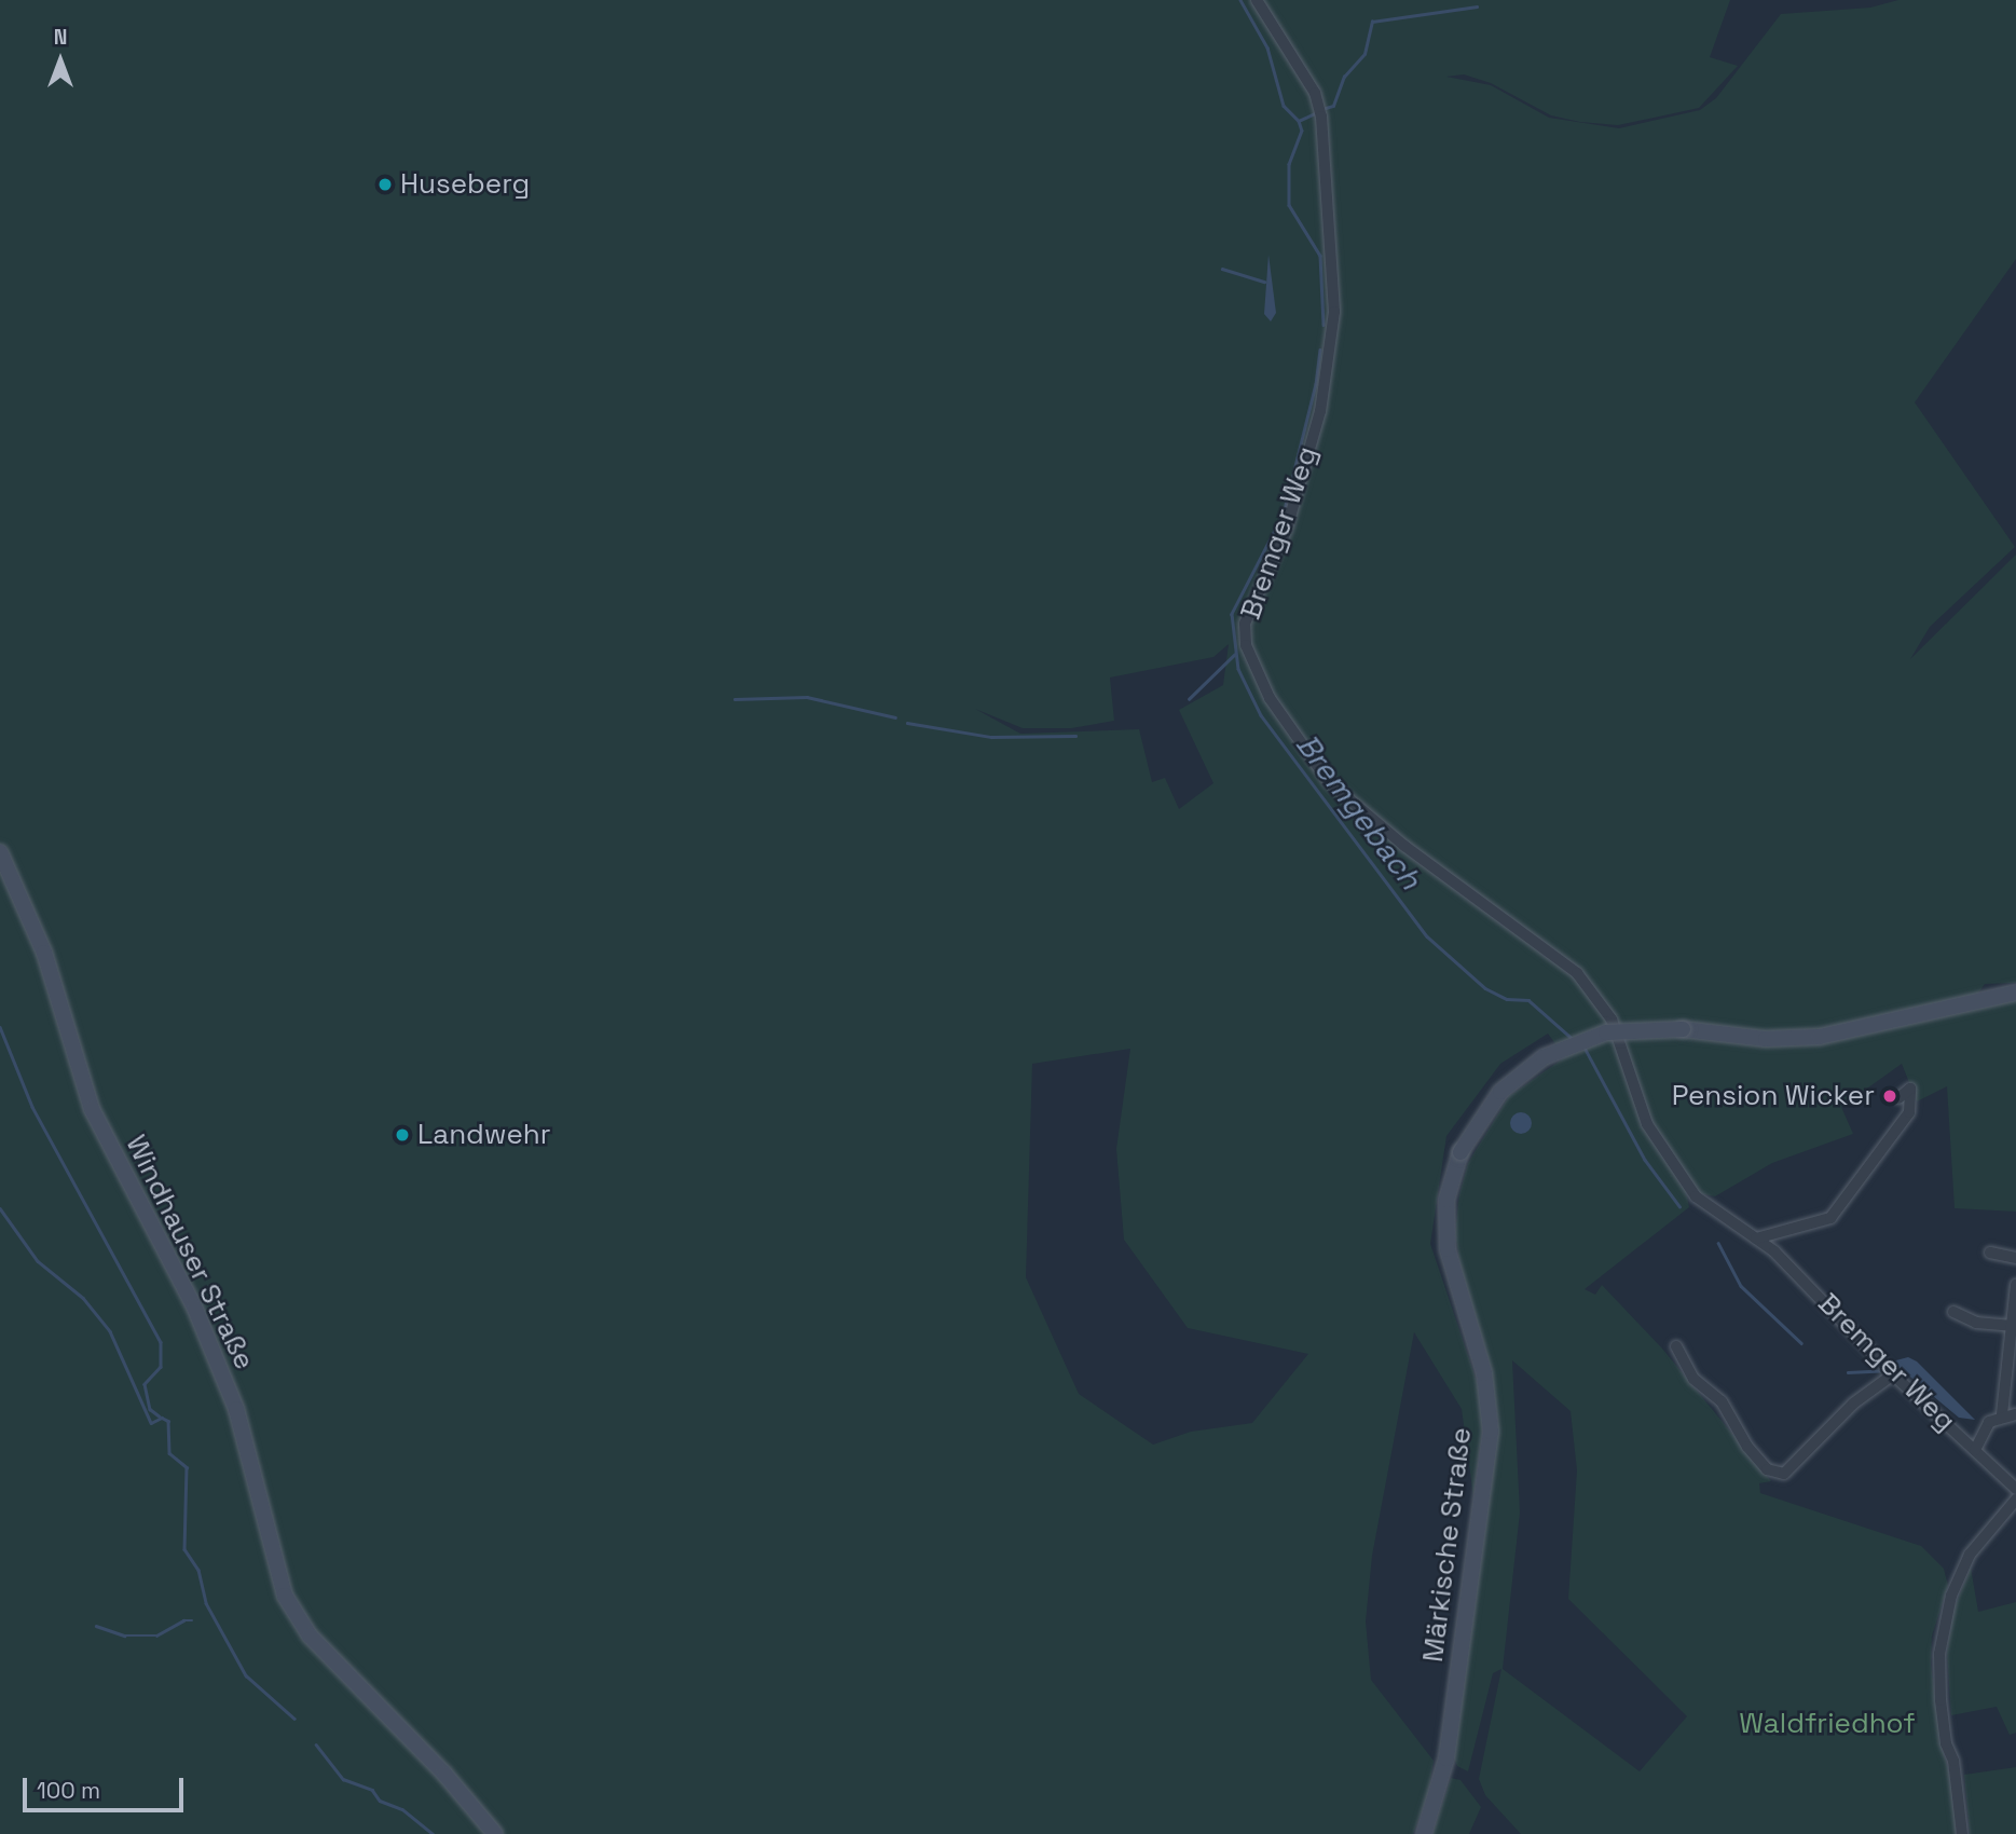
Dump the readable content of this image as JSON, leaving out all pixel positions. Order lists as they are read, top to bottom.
{
  "streets": {
    "main road": ["Windhauser Straße", "Märkische Straße"],
    "street": ["Bremger Weg"]
  },
  "water": ["Bremgebach"],
  "parks": ["Waldfriedhof"],
  "places": ["Huseberg", "Pension Wicker", "Landwehr"],
  "scale_bar": "100 m",
  "north": "top"
}
